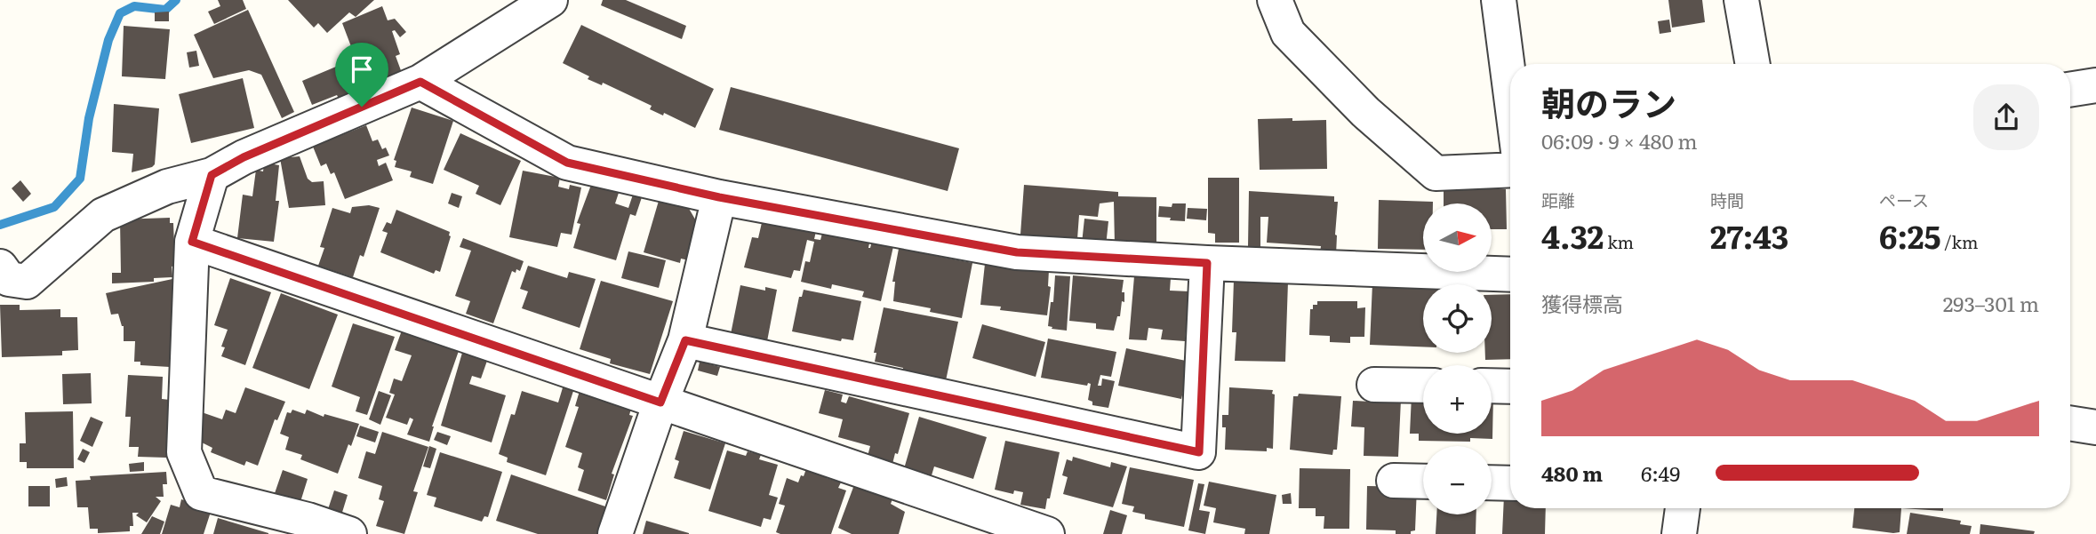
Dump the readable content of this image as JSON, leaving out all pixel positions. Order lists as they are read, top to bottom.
{
  "north": "right",
  "page": {
    "heading": ["朝のラン", "06:09 · 9 × 480 m"],
    "stats": [
      ["距離", "4.32 km"],
      ["時間", "27:43"],
      ["ペース", "6:25 /km"]
    ],
    "map_buttons": ["+", "−"],
    "chart": ["獲得標高", "293–301 m"],
    "list": [
      {
        "name": "480 m",
        "note": "6:49"
      }
    ]
  }
}
